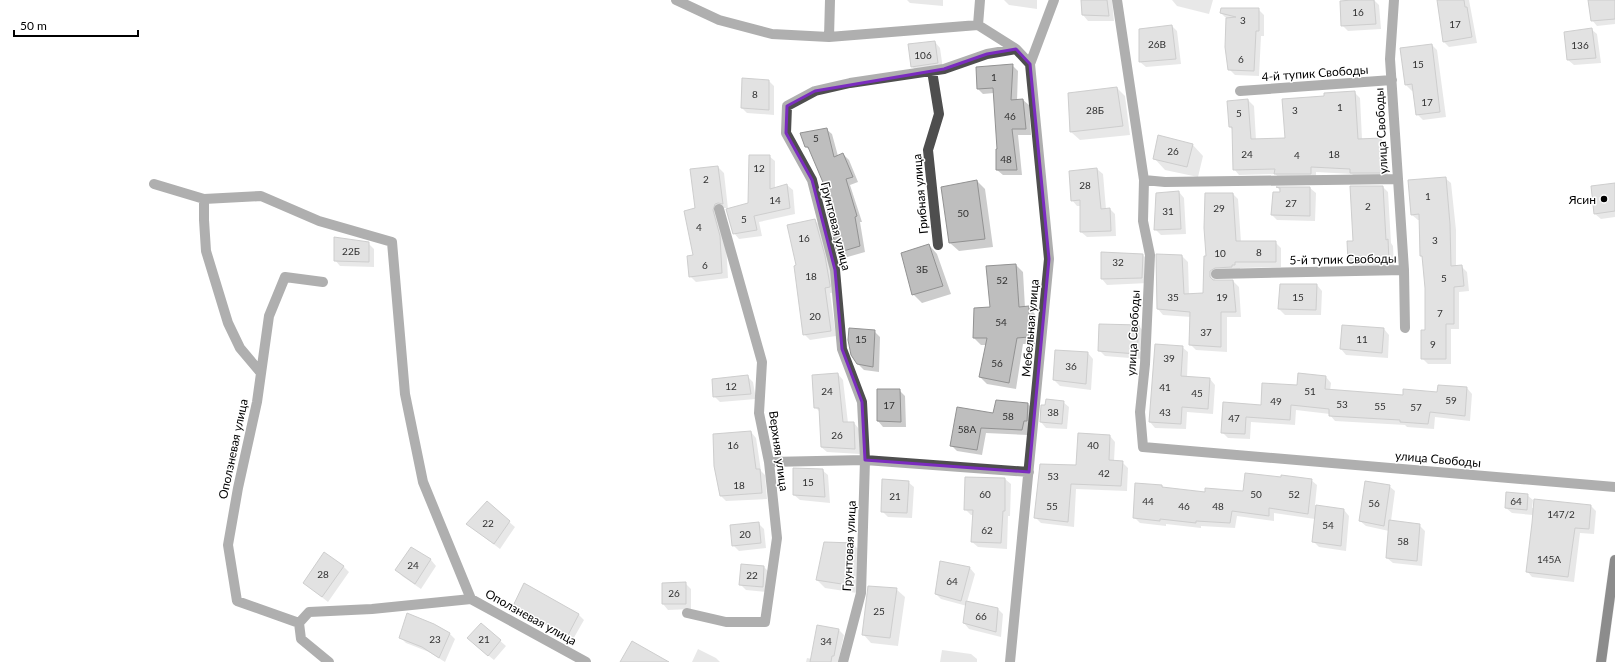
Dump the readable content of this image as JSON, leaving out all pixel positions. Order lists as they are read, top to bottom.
{
  "streets": {
    "street": [
      "4-й тупик Свободы",
      "улица Свободы",
      "Грибная улица",
      "Грунтовая улица",
      "5-й тупик Свободы",
      "Мебельная улица",
      "Оползневая улица",
      "Верхняя улица"
    ]
  },
  "crossings": [
    ["4-й тупик Свободы", "улица Свободы"],
    ["улица Свободы", "5-й тупик Свободы"],
    ["Грибная улица", "Грунтовая улица"]
  ],
  "places": ["Ясин"],
  "house_numbers": [
    "16",
    "3",
    "17",
    "26В",
    "136",
    "106",
    "6",
    "15",
    "1",
    "8",
    "17",
    "1",
    "28Б",
    "3",
    "5",
    "46",
    "5",
    "26",
    "24",
    "18",
    "4",
    "48",
    "12",
    "2",
    "28",
    "1",
    "14",
    "27",
    "2",
    "29",
    "31",
    "50",
    "5",
    "4",
    "16",
    "3",
    "22Б",
    "8",
    "10",
    "32",
    "6",
    "3Б",
    "18",
    "5",
    "52",
    "35",
    "19",
    "15",
    "7",
    "20",
    "54",
    "37",
    "15",
    "11",
    "9",
    "39",
    "56",
    "36",
    "12",
    "41",
    "24",
    "51",
    "45",
    "59",
    "49",
    "53",
    "17",
    "55",
    "57",
    "38",
    "43",
    "58",
    "47",
    "58А",
    "26",
    "16",
    "40",
    "42",
    "53",
    "15",
    "18",
    "60",
    "50",
    "52",
    "21",
    "44",
    "64",
    "56",
    "55",
    "46",
    "48",
    "147/2",
    "22",
    "54",
    "62",
    "20",
    "58",
    "145А",
    "24",
    "28",
    "22",
    "64",
    "26",
    "25",
    "66",
    "23",
    "21",
    "34"
  ],
  "scale_bar": "50 m"
}
